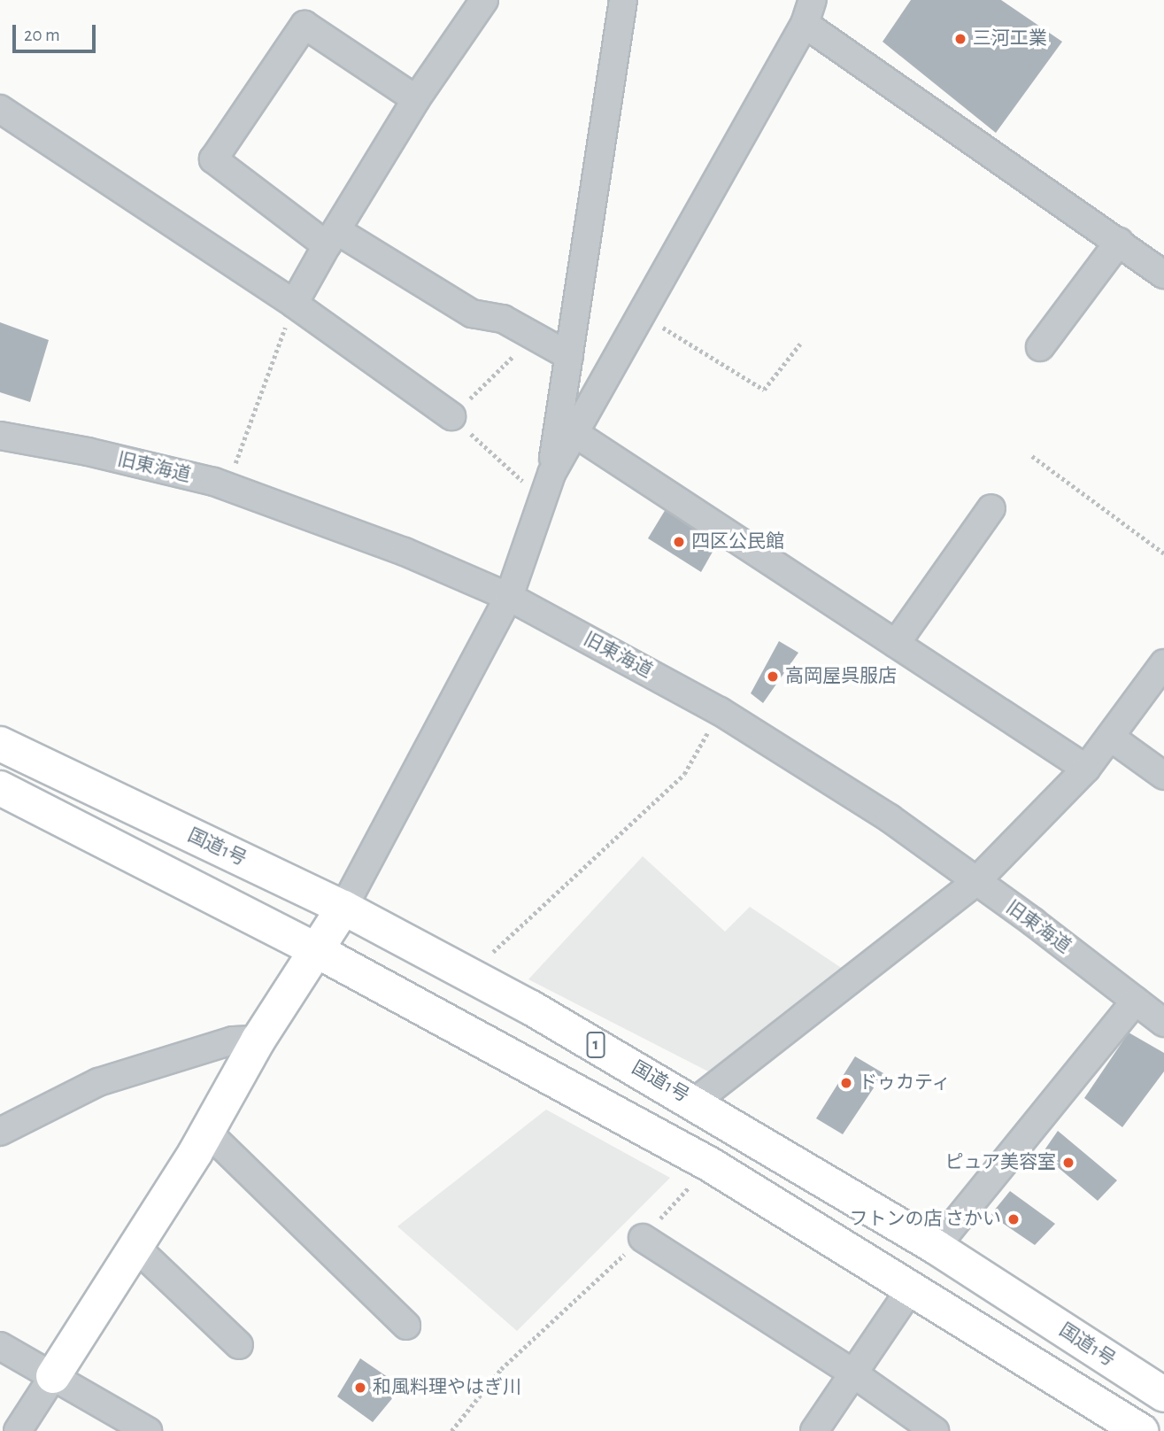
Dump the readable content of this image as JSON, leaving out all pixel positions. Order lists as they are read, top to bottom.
{
  "streets": {
    "main road": ["国道1号", "1"],
    "street": ["旧東海道"]
  },
  "places": [
    "三河工業",
    "四区公民館",
    "高岡屋呉服店",
    "ドゥカティ",
    "ピュア美容室",
    "フトンの店 さかい",
    "和風料理やはぎ川"
  ],
  "scale_bar": "20 m"
}
